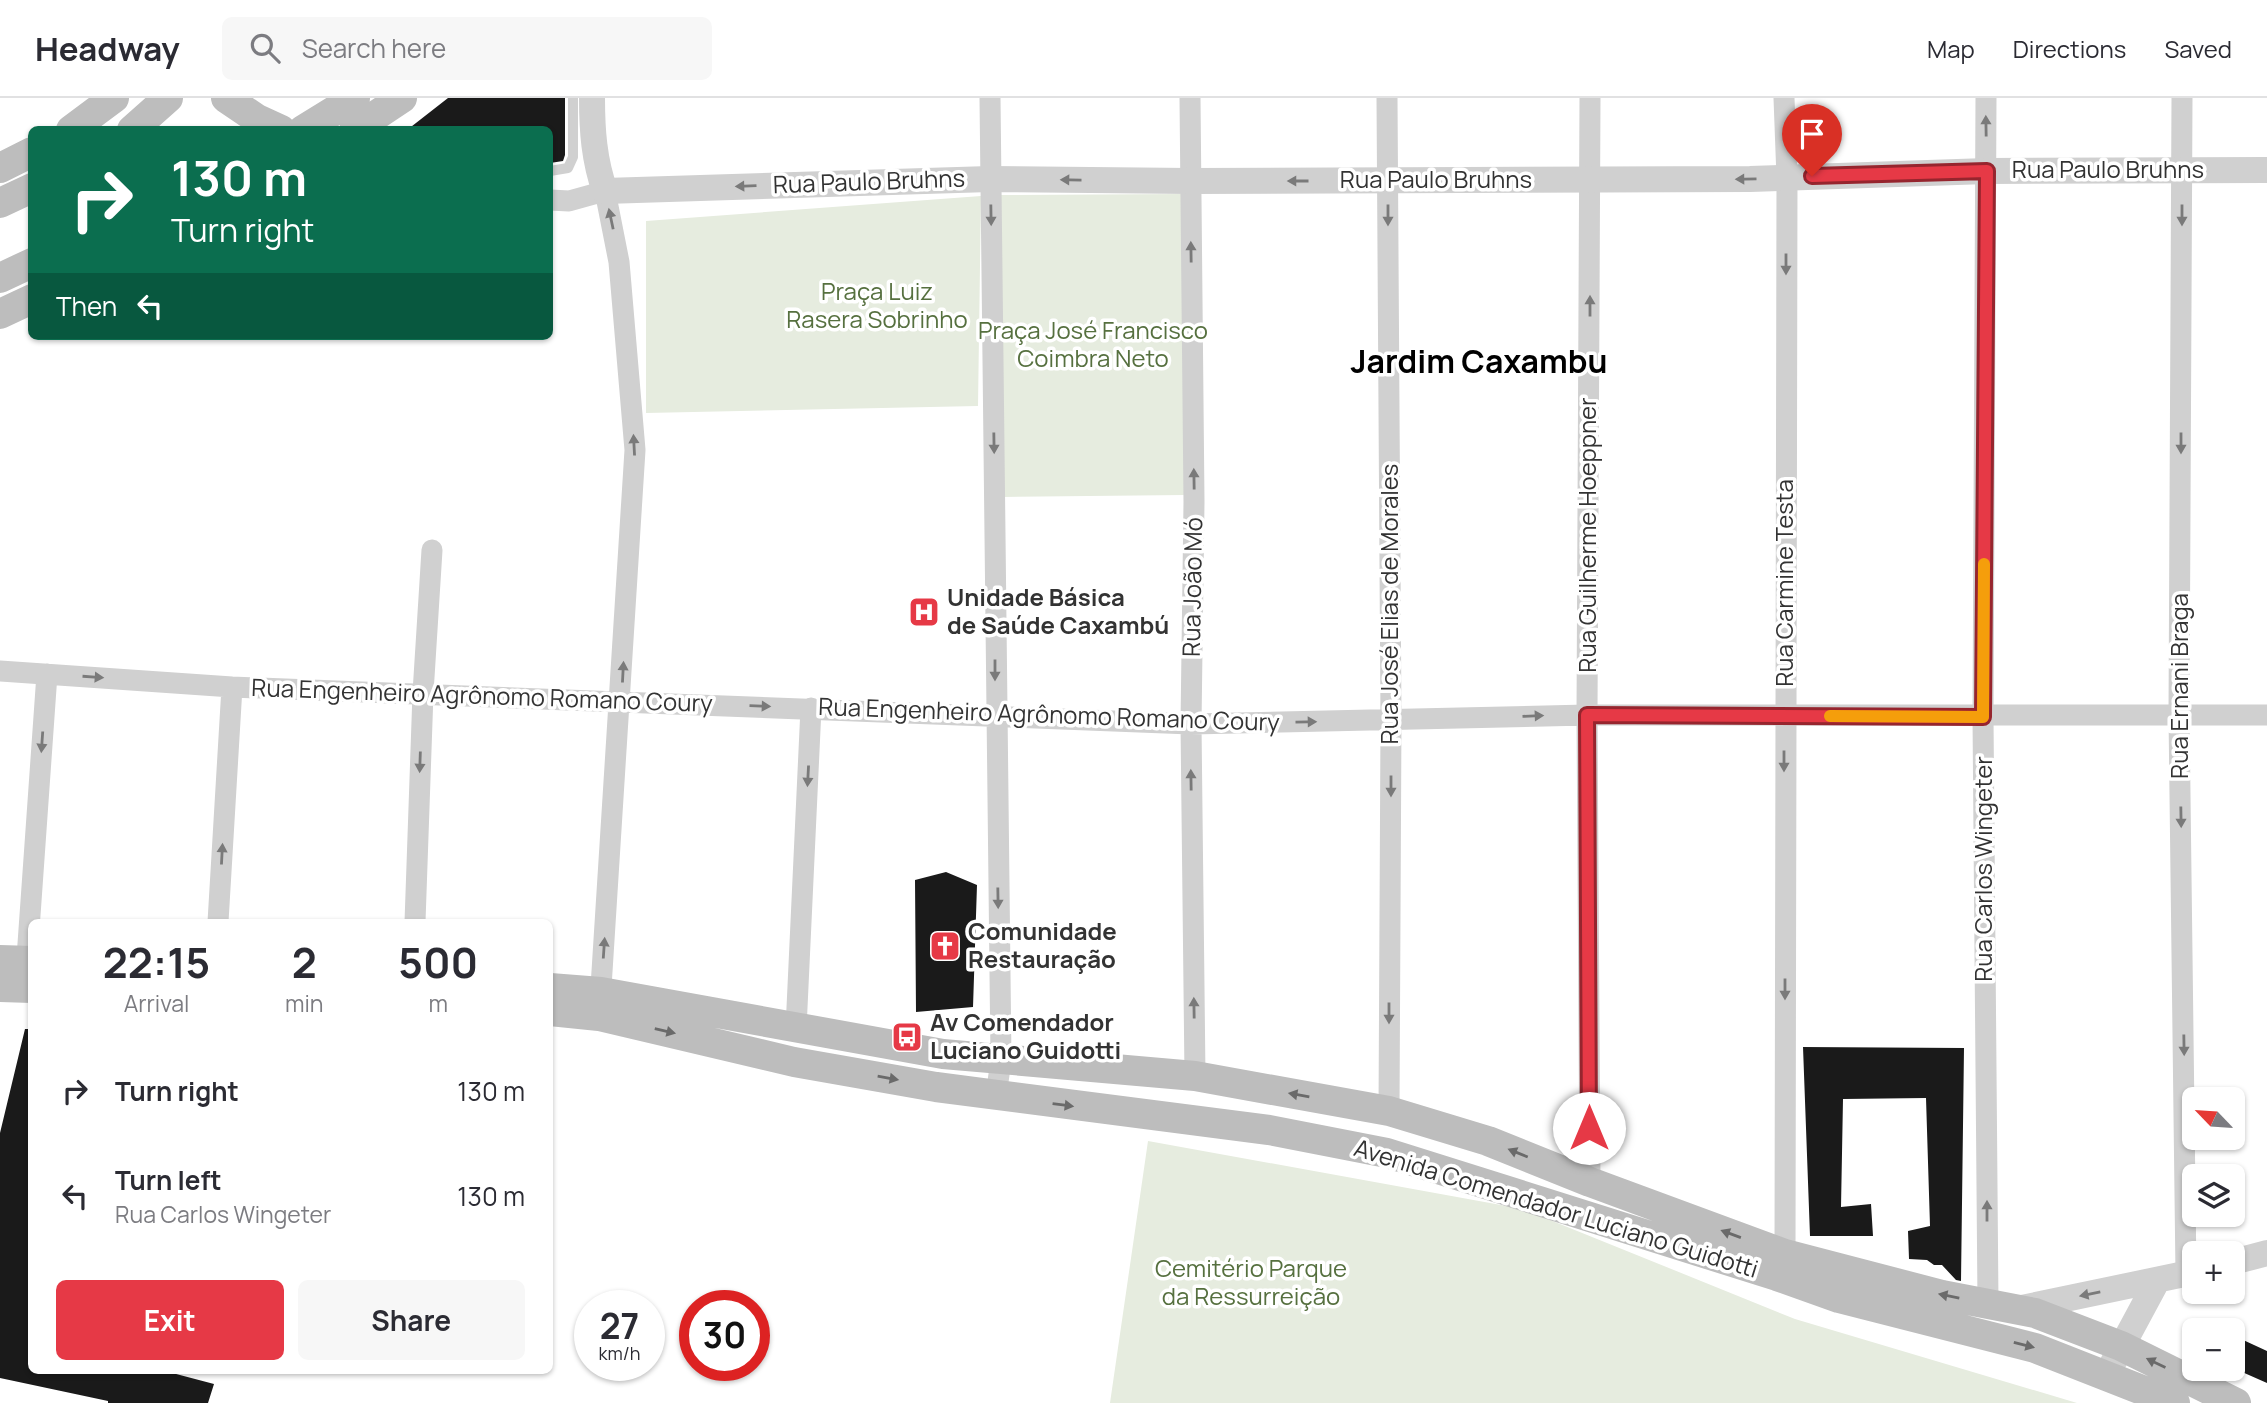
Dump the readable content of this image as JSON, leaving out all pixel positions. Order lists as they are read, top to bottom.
{
  "streets": {
    "main road": ["Avenida Comendador Luciano Guidotti"],
    "street": [
      "Rua Paulo Bruhns",
      "Rua Guilherme Hoeppner",
      "Rua Carmine Testa",
      "Rua João Mó",
      "Rua José Elias de Morales",
      "Rua Ernani Braga",
      "Rua Engenheiro Agrônomo Romano Coury",
      "Rua Carlos Wingeter"
    ]
  },
  "crossings": [
    ["Rua Paulo Bruhns", "Rua Guilherme Hoeppner"],
    ["Rua Paulo Bruhns", "Rua Carmine Testa"],
    ["Rua Paulo Bruhns", "Rua João Mó"],
    ["Rua Paulo Bruhns", "Rua José Elias de Morales"],
    ["Rua Paulo Bruhns", "Rua Ernani Braga"],
    ["Rua Paulo Bruhns", "Rua Carlos Wingeter"],
    ["Rua Guilherme Hoeppner", "Rua Engenheiro Agrônomo Romano Coury"],
    ["Rua Guilherme Hoeppner", "Avenida Comendador Luciano Guidotti"],
    ["Rua Carmine Testa", "Rua Engenheiro Agrônomo Romano Coury"],
    ["Rua Carmine Testa", "Avenida Comendador Luciano Guidotti"],
    ["Rua João Mó", "Rua Engenheiro Agrônomo Romano Coury"],
    ["Rua João Mó", "Avenida Comendador Luciano Guidotti"],
    ["Rua José Elias de Morales", "Rua Engenheiro Agrônomo Romano Coury"],
    ["Rua José Elias de Morales", "Avenida Comendador Luciano Guidotti"],
    ["Rua Ernani Braga", "Rua Engenheiro Agrônomo Romano Coury"],
    ["Rua Engenheiro Agrônomo Romano Coury", "Rua Carlos Wingeter"],
    ["Rua Carlos Wingeter", "Avenida Comendador Luciano Guidotti"]
  ],
  "one_way": [
    "Rua Paulo Bruhns",
    "Rua Guilherme Hoeppner",
    "Rua Carmine Testa",
    "Rua João Mó",
    "Rua José Elias de Morales",
    "Rua Ernani Braga",
    "Rua Carlos Wingeter"
  ],
  "districts": ["Jardim Caxambu"],
  "parks": ["Praça Luiz Rasera Sobrinho", "Praça José Francisco Coimbra Neto", "Cemitério Parque da Ressurreição"],
  "places": {
    "hospital": ["Unidade Básica de Saúde Caxambú"],
    "church": ["Comunidade Restauração"],
    "bus stop": ["Av Comendador Luciano Guidotti"]
  },
  "north": "top left",
  "page": {
    "header": "Headway",
    "search": "Search here",
    "nav": ["Map", "Directions", "Saved"],
    "turn": ["130 m", "Turn right"],
    "then": "Then",
    "eta": [
      "22:15",
      "Arrival",
      "2",
      "min",
      "500",
      "m"
    ],
    "list": [
      {
        "name": "Turn right",
        "value": "130 m"
      },
      {
        "name": "Turn left",
        "note": "Rua Carlos Wingeter",
        "value": "130 m"
      }
    ],
    "map_buttons": ["+", "−"],
    "buttons": ["Exit", "Share"],
    "speed": "27 km/h",
    "limit": "30"
  }
}
